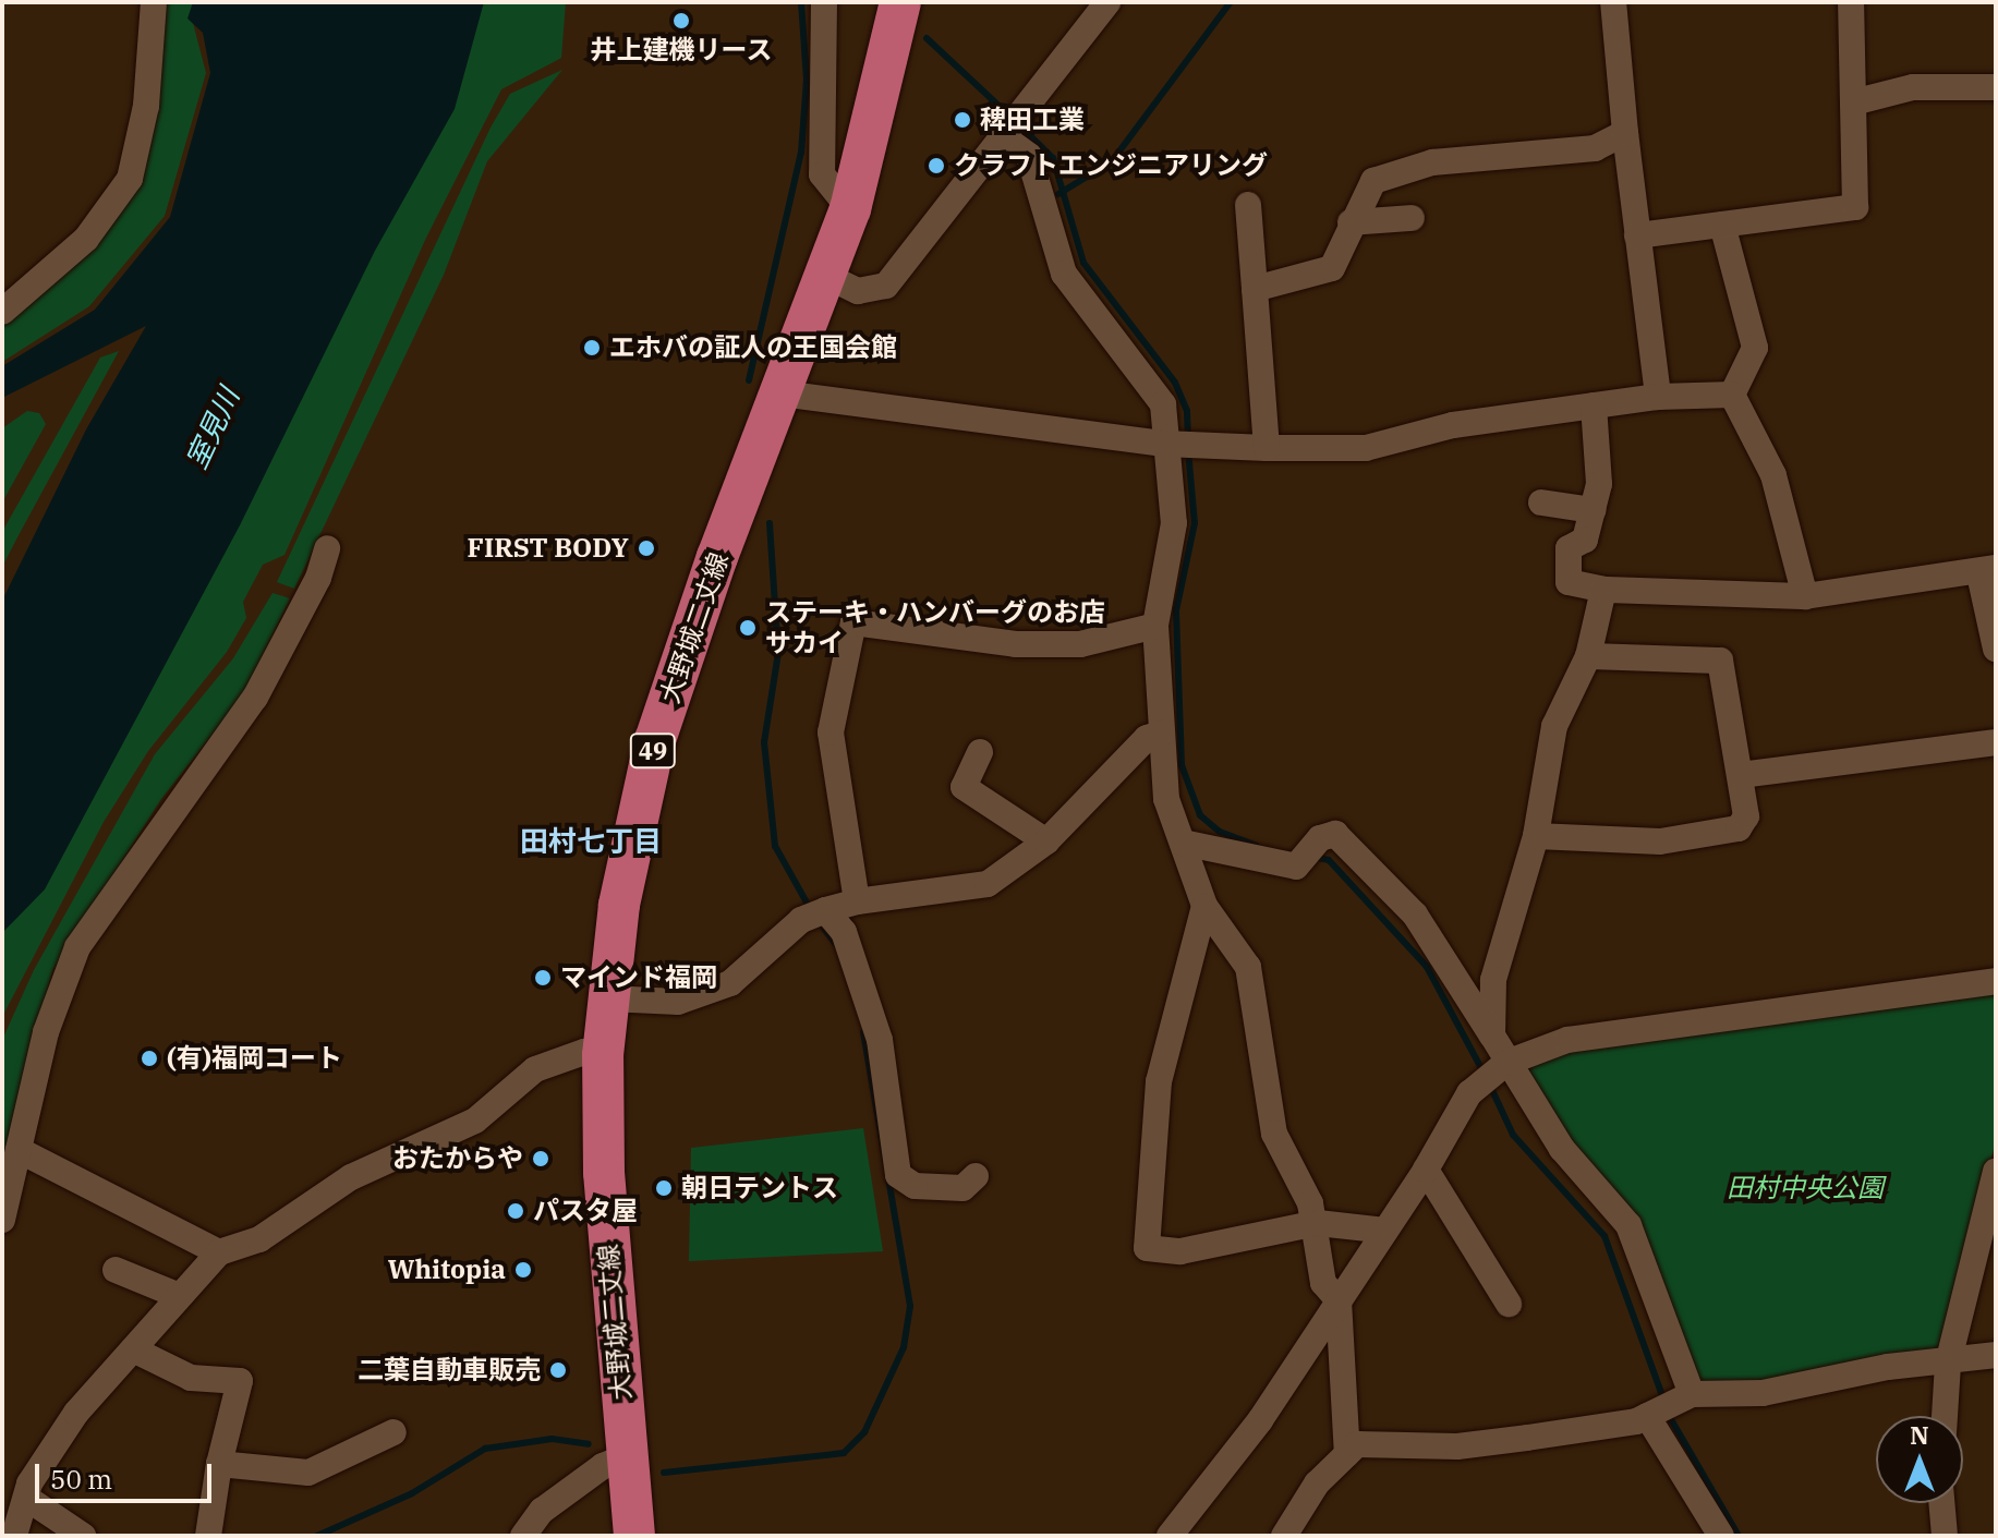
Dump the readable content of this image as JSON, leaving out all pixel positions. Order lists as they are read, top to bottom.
{
  "streets": {
    "main road": ["大野城二丈線", "49"]
  },
  "districts": ["田村七丁目"],
  "water": ["室見川"],
  "parks": ["田村中央公園"],
  "places": [
    "井上建機リース",
    "稗田工業",
    "クラフトエンジニアリング",
    "エホバの証人の王国会館",
    "FIRST BODY",
    "ステーキ・ハンバーグのお店 サカイ",
    "マインド福岡",
    "(有)福岡コート",
    "おたからや",
    "朝日テントス",
    "パスタ屋",
    "Whitopia",
    "二葉自動車販売"
  ],
  "scale_bar": "50 m",
  "north": "top"
}
